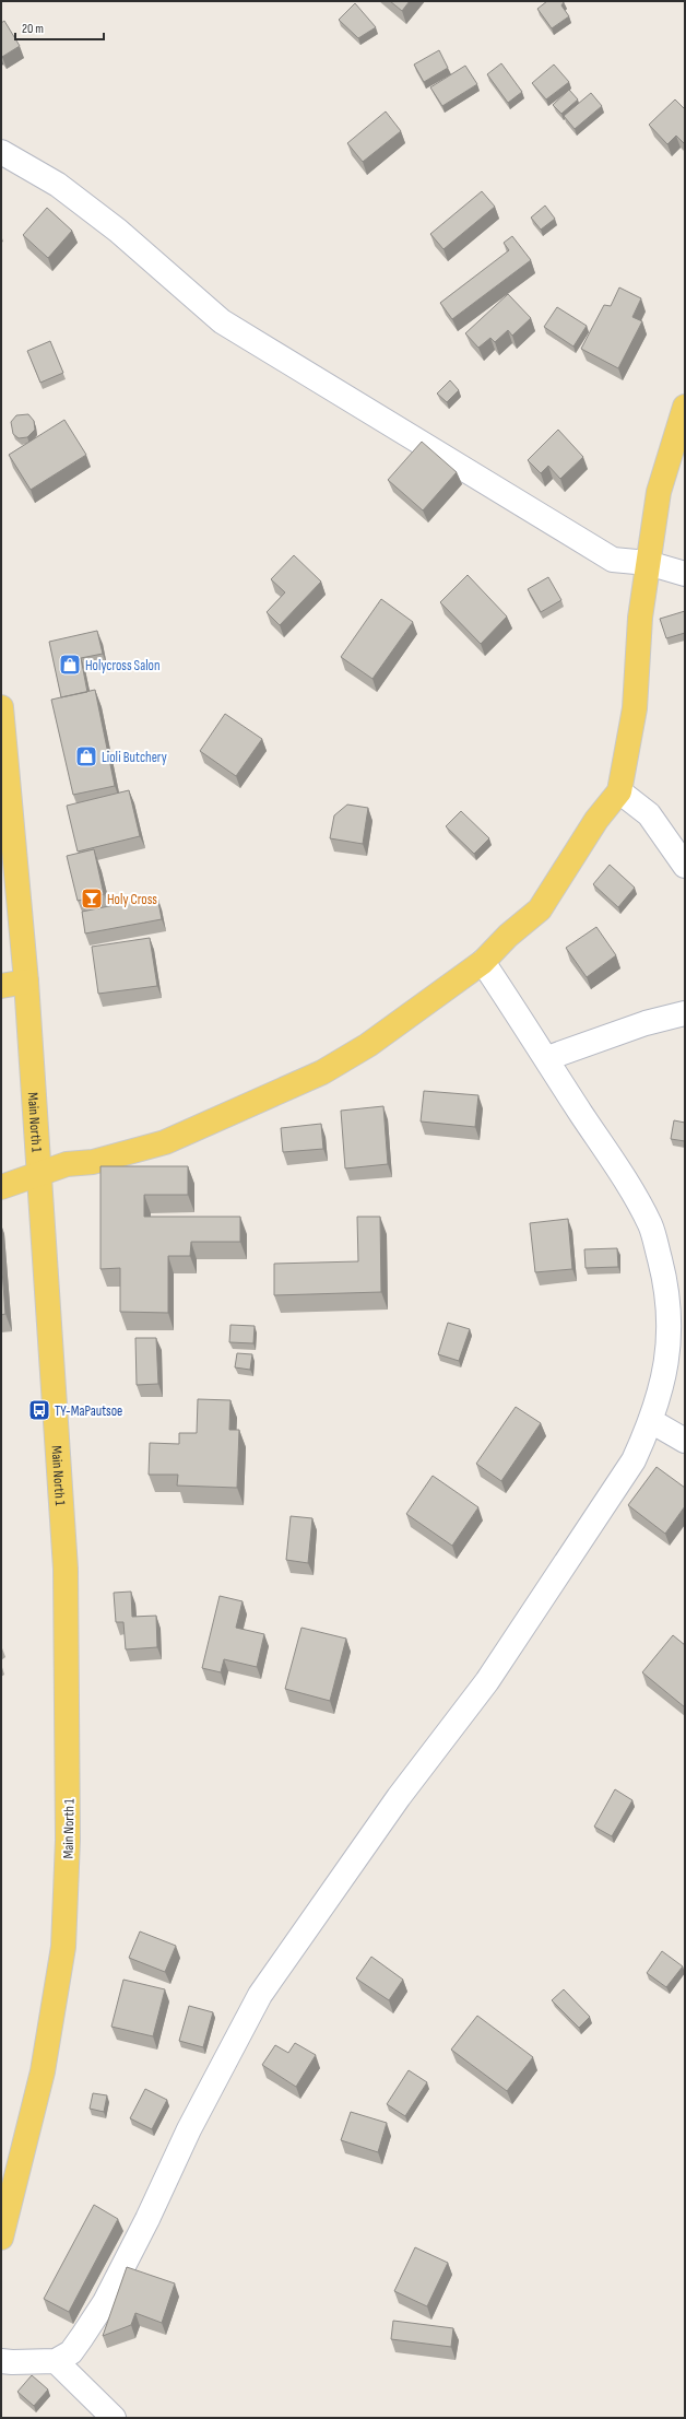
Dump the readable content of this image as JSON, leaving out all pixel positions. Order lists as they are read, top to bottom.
{
  "streets": {
    "main road": ["Main North 1"]
  },
  "places": {
    "shop": ["Holycross Salon", "Lioli Butchery"],
    "bar": ["Holy Cross"],
    "bus stop": ["TY-MaPautsoe"]
  },
  "scale_bar": "20 m"
}
